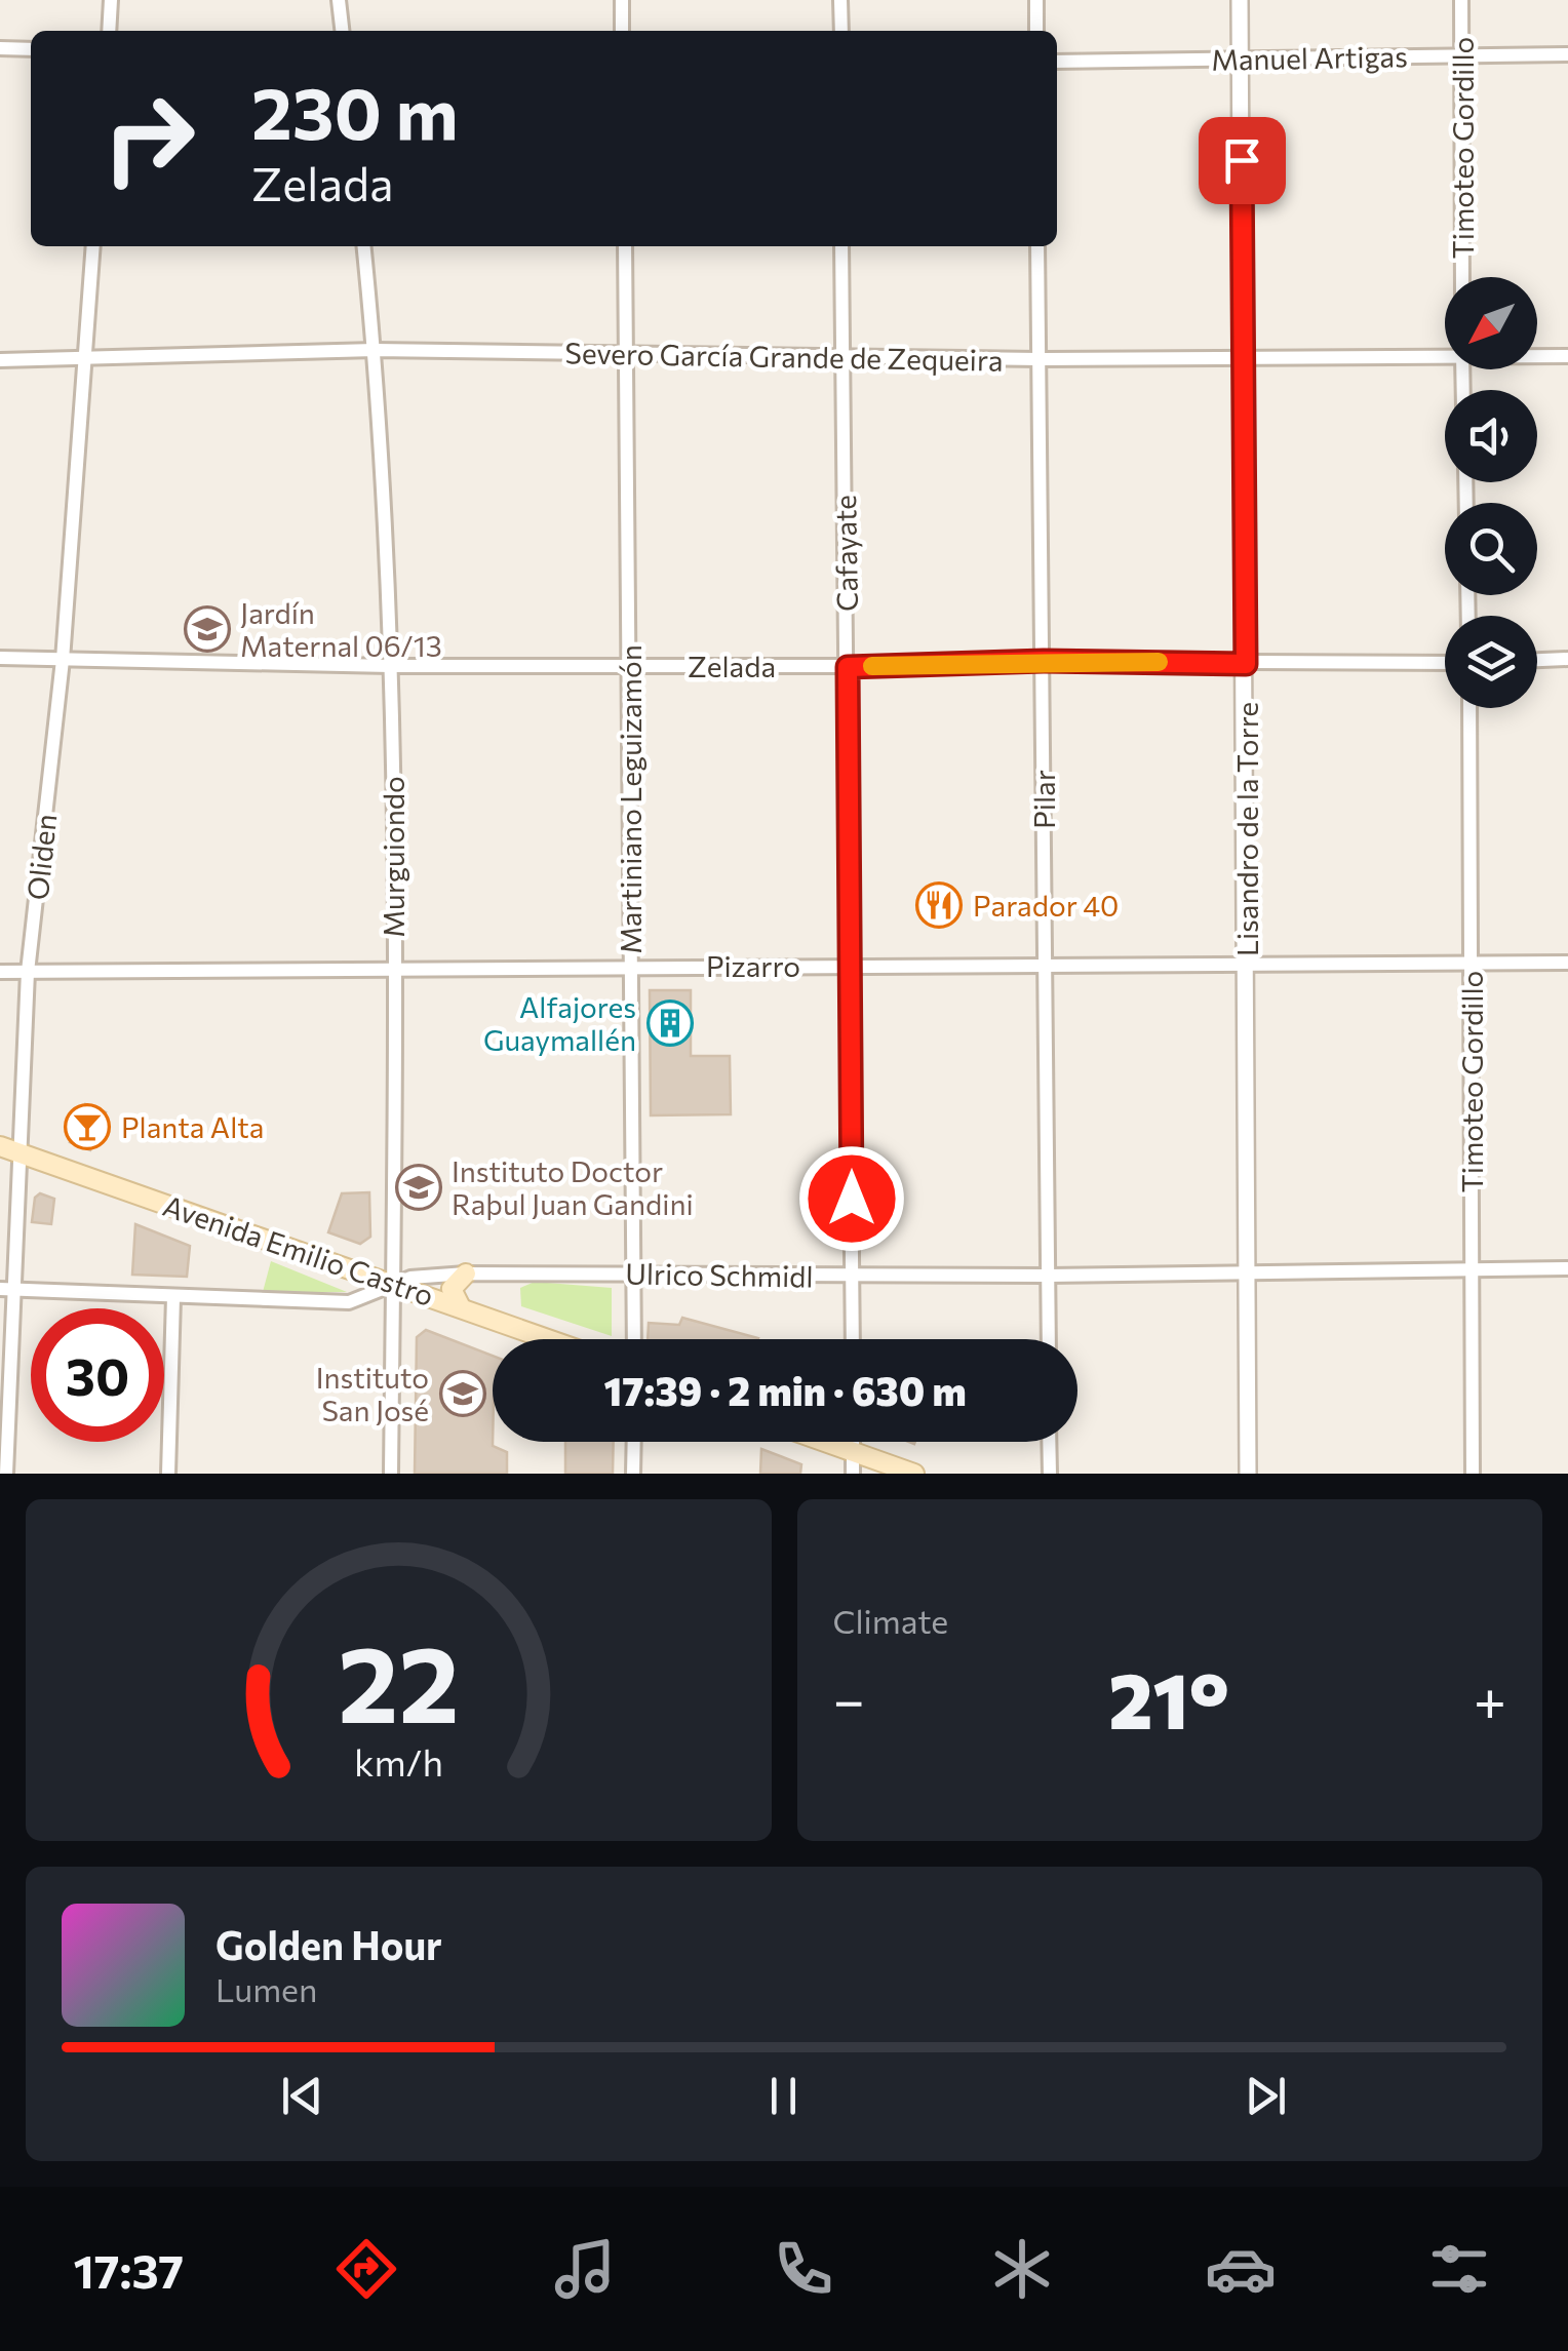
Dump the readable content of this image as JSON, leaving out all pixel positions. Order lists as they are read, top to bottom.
{
  "streets": {
    "main road": ["Avenida Emilio Castro"],
    "street": [
      "Manuel Artigas",
      "Timoteo Gordillo",
      "Severo García Grande de Zequeira",
      "Cafayate",
      "Zelada",
      "Martiniano Leguizamón",
      "Pilar",
      "Lisandro de la Torre",
      "Oliden",
      "Murguiondo",
      "Pizarro",
      "Ulrico Schmidl"
    ]
  },
  "crossings": [
    ["Manuel Artigas", "Timoteo Gordillo"],
    ["Manuel Artigas", "Lisandro de la Torre"],
    ["Timoteo Gordillo", "Pizarro"],
    ["Timoteo Gordillo", "Ulrico Schmidl"],
    ["Severo García Grande de Zequeira", "Cafayate"],
    ["Severo García Grande de Zequeira", "Martiniano Leguizamón"],
    ["Severo García Grande de Zequeira", "Pilar"],
    ["Severo García Grande de Zequeira", "Lisandro de la Torre"],
    ["Severo García Grande de Zequeira", "Oliden"],
    ["Severo García Grande de Zequeira", "Murguiondo"],
    ["Cafayate", "Zelada"],
    ["Cafayate", "Pizarro"],
    ["Cafayate", "Ulrico Schmidl"],
    ["Zelada", "Martiniano Leguizamón"],
    ["Zelada", "Pilar"],
    ["Zelada", "Lisandro de la Torre"],
    ["Zelada", "Oliden"],
    ["Zelada", "Murguiondo"],
    ["Martiniano Leguizamón", "Pizarro"],
    ["Martiniano Leguizamón", "Ulrico Schmidl"],
    ["Pilar", "Pizarro"],
    ["Pilar", "Ulrico Schmidl"],
    ["Lisandro de la Torre", "Pizarro"],
    ["Lisandro de la Torre", "Ulrico Schmidl"],
    ["Oliden", "Pizarro"],
    ["Oliden", "Avenida Emilio Castro"],
    ["Oliden", "Ulrico Schmidl"],
    ["Murguiondo", "Pizarro"],
    ["Murguiondo", "Avenida Emilio Castro"],
    ["Murguiondo", "Ulrico Schmidl"],
    ["Avenida Emilio Castro", "Ulrico Schmidl"]
  ],
  "places": {
    "school or university": ["Jardín Maternal 06/13", "Instituto Doctor Raþul Juan Gandini", "Instituto San José"],
    "restaurant": ["Parador 40"],
    "building": ["Alfajores Guaymallén"],
    "bar": ["Planta Alta"]
  },
  "north": "bottom left",
  "page": {
    "turn": ["230 m", "Zelada"],
    "limit": "30",
    "trip": "17:39 · 2 min · 630 m",
    "tile": "Climate",
    "heat": ["−", "21°", "+"],
    "song": ["Golden Hour", "Lumen"],
    "tabs": "17:37",
    "gauge": ["22", "km/h"]
  }
}
